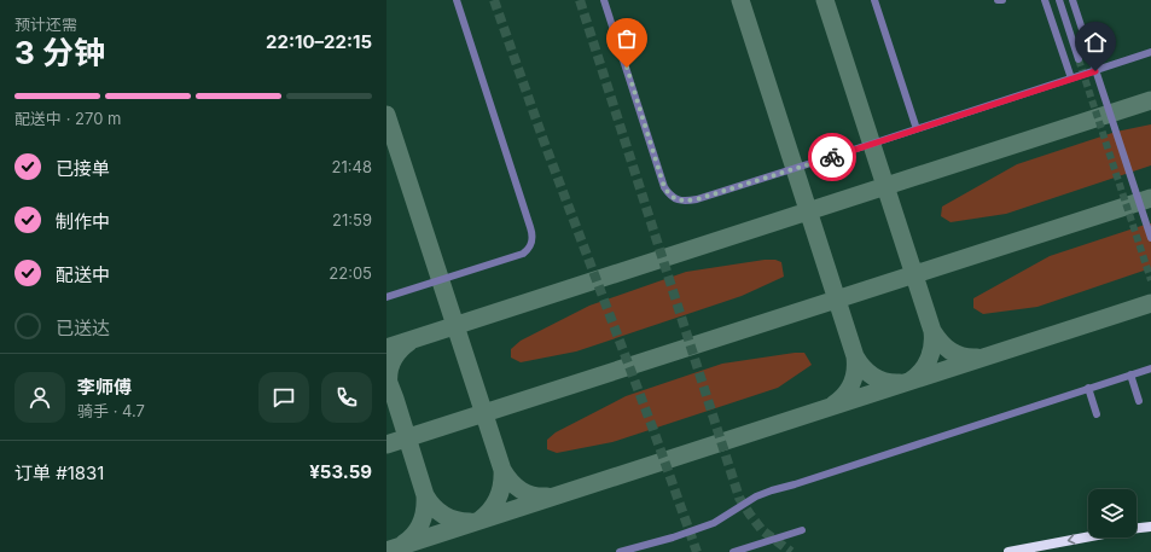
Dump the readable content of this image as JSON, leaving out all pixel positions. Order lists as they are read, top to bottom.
{
  "page": {
    "heading": ["3 分钟", "预计还需", "22:10–22:15"],
    "panel": [
      "李师傅",
      "骑手 · 4.7",
      "订单 #1831",
      "¥53.59"
    ],
    "bar": "配送中 · 270 m",
    "list": [
      ["已接单", "21:48"],
      ["制作中", "21:59"],
      ["配送中", "22:05"],
      "已送达"
    ]
  }
}
